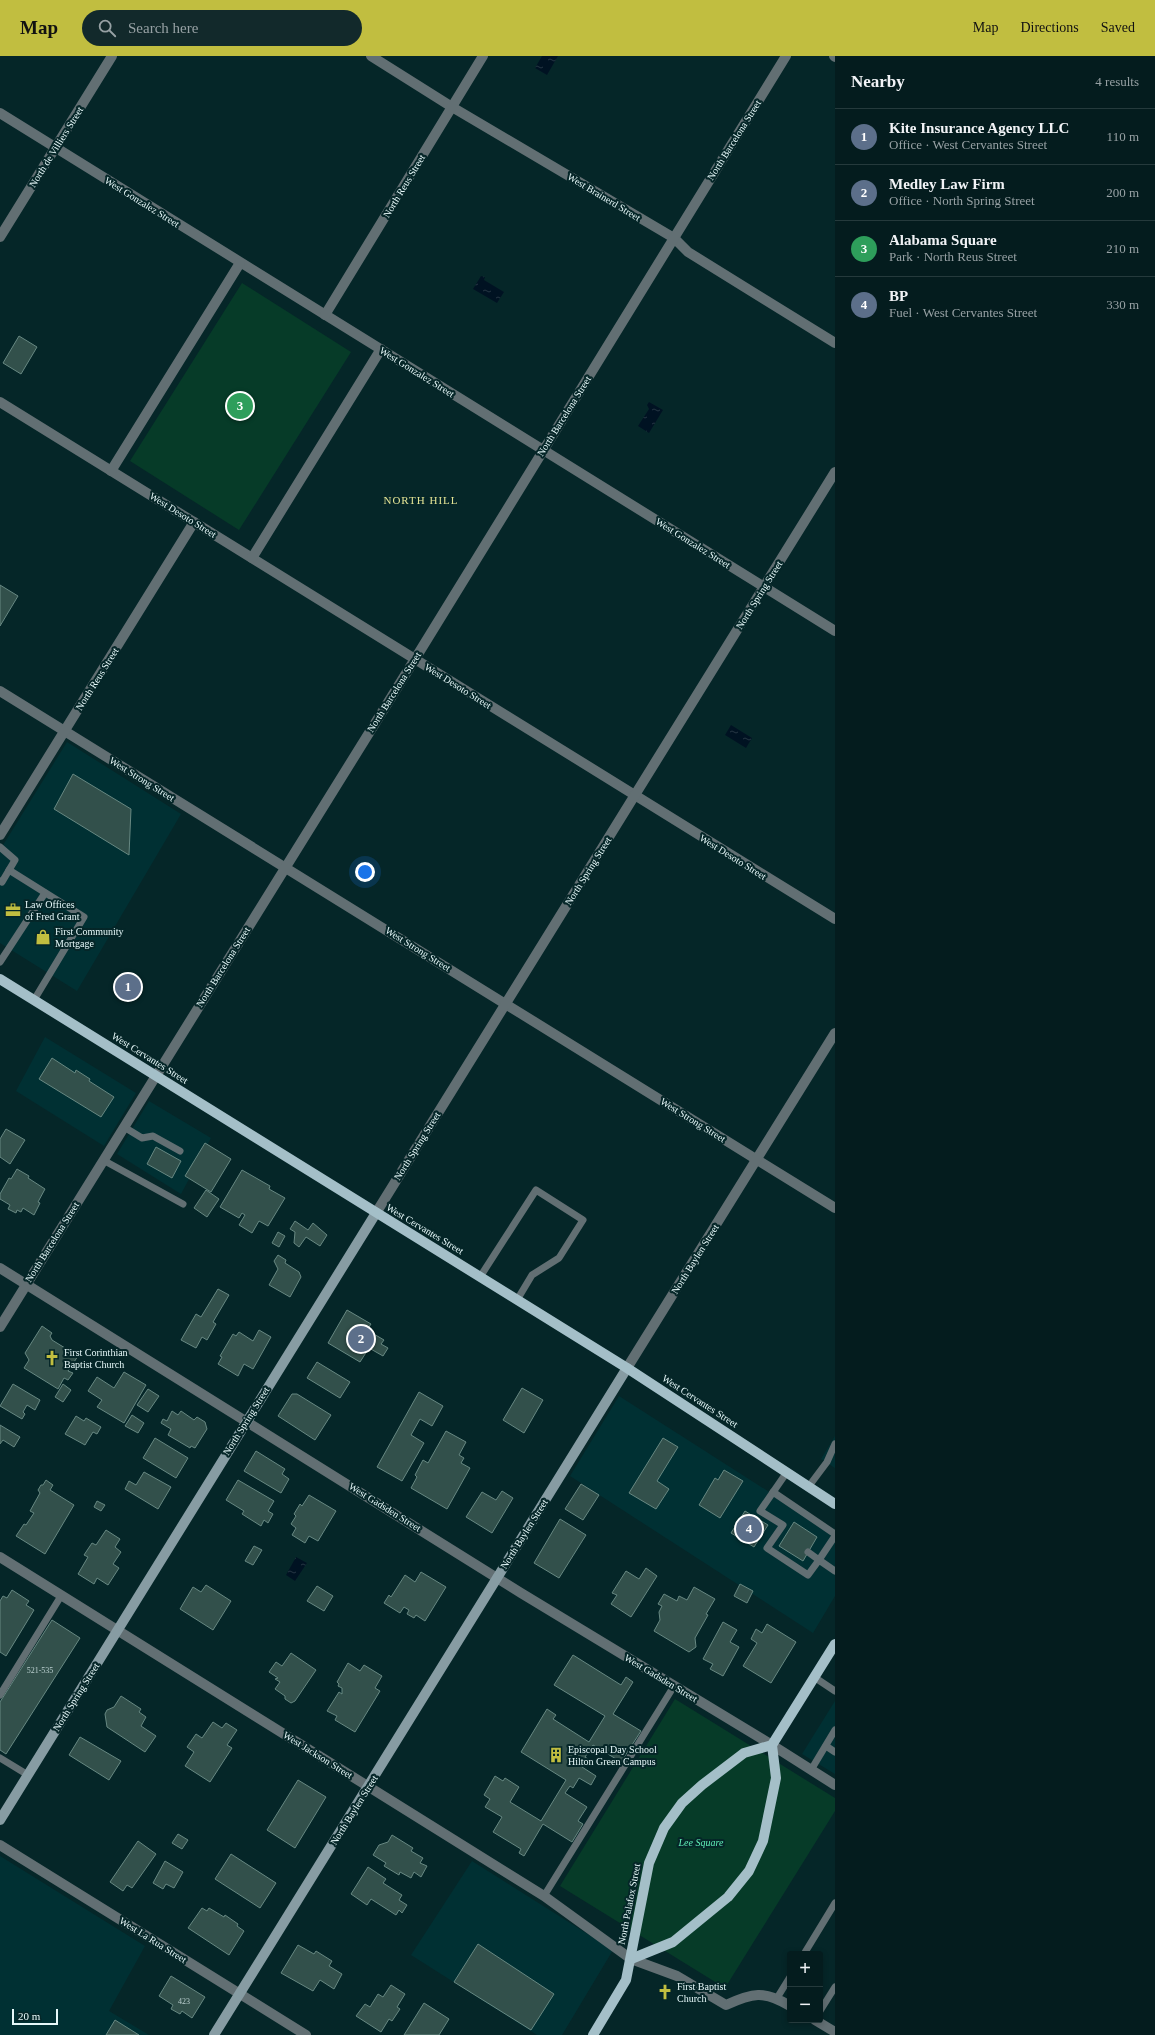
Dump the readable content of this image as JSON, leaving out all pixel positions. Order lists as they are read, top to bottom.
{
  "streets": {
    "main road": ["West Cervantes Street", "North Palafox Street"],
    "street": [
      "North Barcelona Street",
      "North de Villiers Street",
      "North Reus Street",
      "West Brainerd Street",
      "West Gonzalez Street",
      "West Desoto Street",
      "North Spring Street",
      "West Strong Street",
      "North Baylen Street",
      "West Gadsden Street",
      "West Jackson Street",
      "West La Rua Street"
    ]
  },
  "crossings": [
    ["North Barcelona Street", "West Brainerd Street"],
    ["North Barcelona Street", "West Gonzalez Street"],
    ["North Barcelona Street", "West Desoto Street"],
    ["North Barcelona Street", "West Strong Street"],
    ["North Barcelona Street", "West Cervantes Street"],
    ["North Barcelona Street", "West Gadsden Street"],
    ["North de Villiers Street", "West Gonzalez Street"],
    ["North Reus Street", "West Brainerd Street"],
    ["North Reus Street", "West Gonzalez Street"],
    ["North Reus Street", "West Desoto Street"],
    ["North Reus Street", "West Strong Street"],
    ["West Gonzalez Street", "North Spring Street"],
    ["West Desoto Street", "North Spring Street"],
    ["North Spring Street", "West Strong Street"],
    ["North Spring Street", "West Cervantes Street"],
    ["North Spring Street", "West Gadsden Street"],
    ["North Spring Street", "West Jackson Street"],
    ["West Strong Street", "North Baylen Street"],
    ["West Cervantes Street", "North Baylen Street"],
    ["North Baylen Street", "West Gadsden Street"],
    ["North Baylen Street", "West Jackson Street"],
    ["North Baylen Street", "West La Rua Street"],
    ["West Gadsden Street", "North Palafox Street"],
    ["West Jackson Street", "North Palafox Street"]
  ],
  "districts": ["NORTH HILL"],
  "parks": ["Lee Square"],
  "places": {
    "office": ["Law Offices of Fred Grant"],
    "shop": ["First Community Mortgage"],
    "church": ["First Corinthian Baptist Church", "First Baptist Church"],
    "building": ["Episcopal Day School Hilton Green Campus"]
  },
  "house_numbers": ["521-535", "423"],
  "scale_bar": "20 m",
  "page": {
    "header": "Map",
    "search": "Search here",
    "nav": ["Map", "Directions", "Saved"],
    "heading": ["Nearby", "4 results"],
    "list": [
      {
        "mark": "1",
        "name": "Kite Insurance Agency LLC",
        "note": "Office · West Cervantes Street",
        "value": "110 m"
      },
      {
        "mark": "2",
        "name": "Medley Law Firm",
        "note": "Office · North Spring Street",
        "value": "200 m"
      },
      {
        "mark": "3",
        "name": "Alabama Square",
        "note": "Park · North Reus Street",
        "value": "210 m"
      },
      {
        "mark": "4",
        "name": "BP",
        "note": "Fuel · West Cervantes Street",
        "value": "330 m"
      }
    ],
    "pins": [
      "3",
      "1",
      "2",
      "4"
    ],
    "map_buttons": ["+", "−"],
    "scale": "20 m"
  }
}
